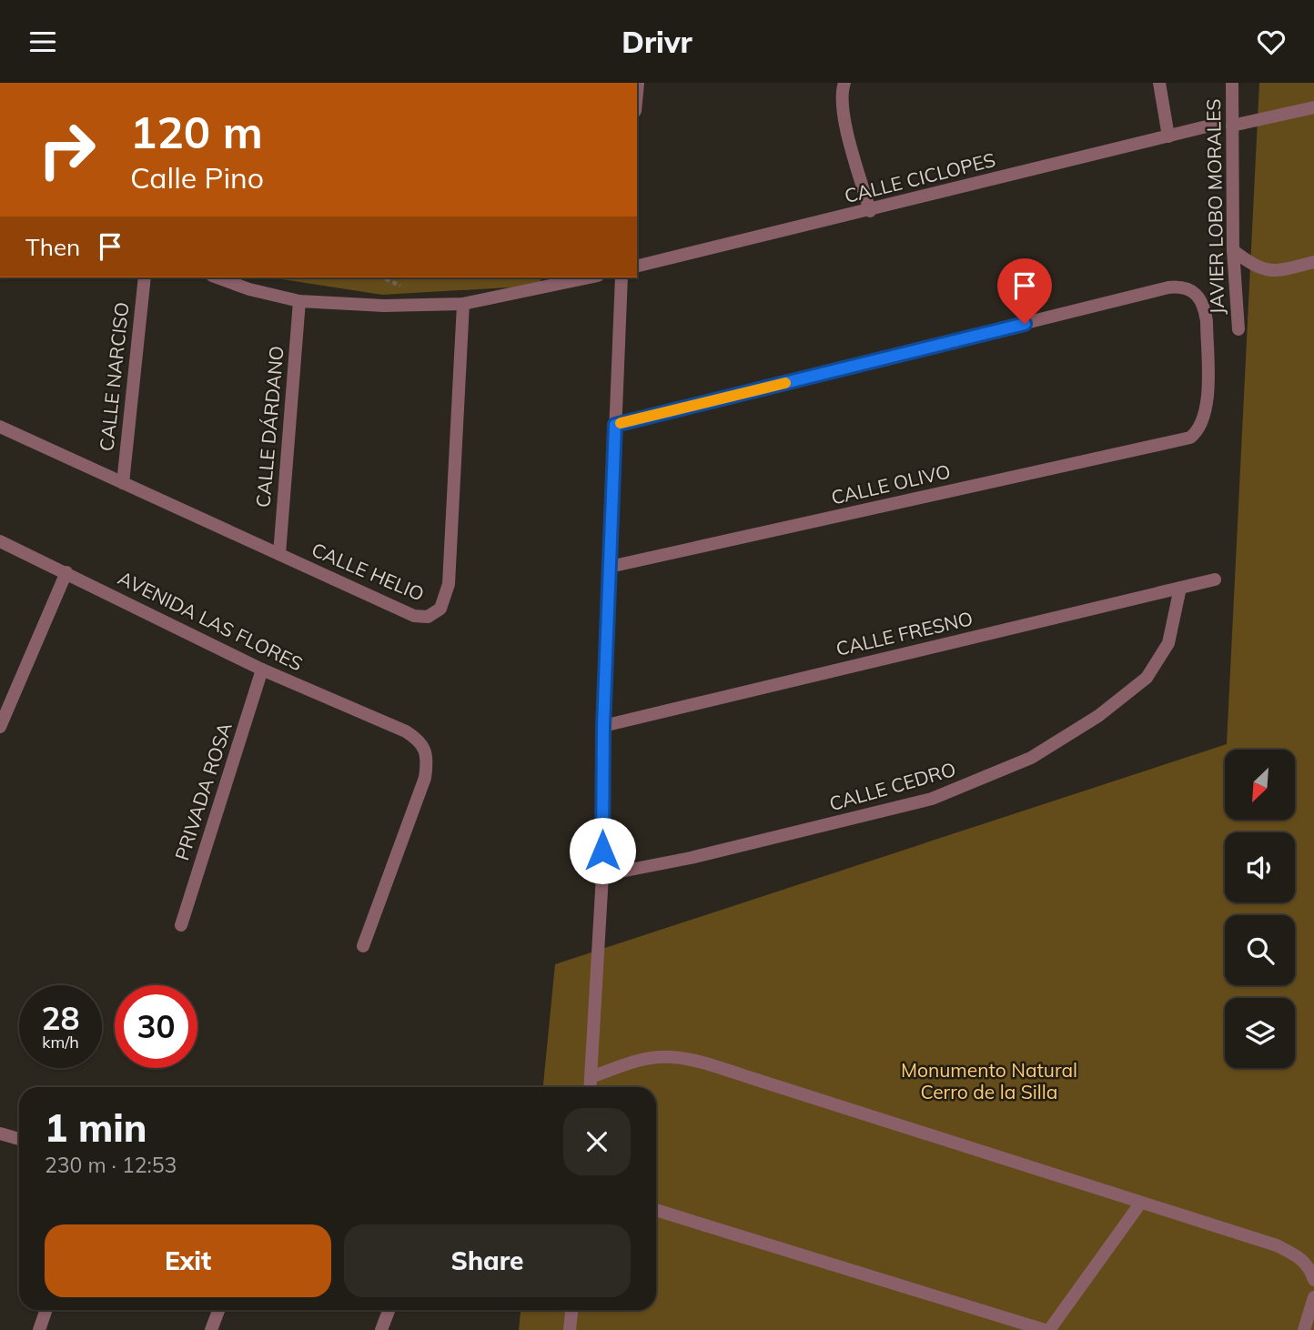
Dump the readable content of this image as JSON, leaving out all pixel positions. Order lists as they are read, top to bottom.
{
  "streets": {
    "street": [
      "CALLE CICLOPES",
      "JAVIER LOBO MORALES",
      "CALLE NARCISO",
      "CALLE DÁRDANO",
      "CALLE OLIVO",
      "CALLE HELIO",
      "AVENIDA LAS FLORES",
      "CALLE FRESNO",
      "CALLE CEDRO",
      "PRIVADA ROSA"
    ]
  },
  "crossings": [
    ["CALLE NARCISO", "CALLE HELIO"],
    ["CALLE DÁRDANO", "CALLE HELIO"],
    ["AVENIDA LAS FLORES", "PRIVADA ROSA"],
    ["CALLE FRESNO", "CALLE CEDRO"]
  ],
  "parks": ["Monumento Natural Cerro de la Silla"],
  "north": "bottom left",
  "page": {
    "header": "Drivr",
    "turn": ["120 m", "Calle Pino"],
    "then": "Then",
    "speed": "28 km/h",
    "limit": "30",
    "heading": ["1 min", "230 m · 12:53"],
    "buttons": ["Exit", "Share"]
  }
}
